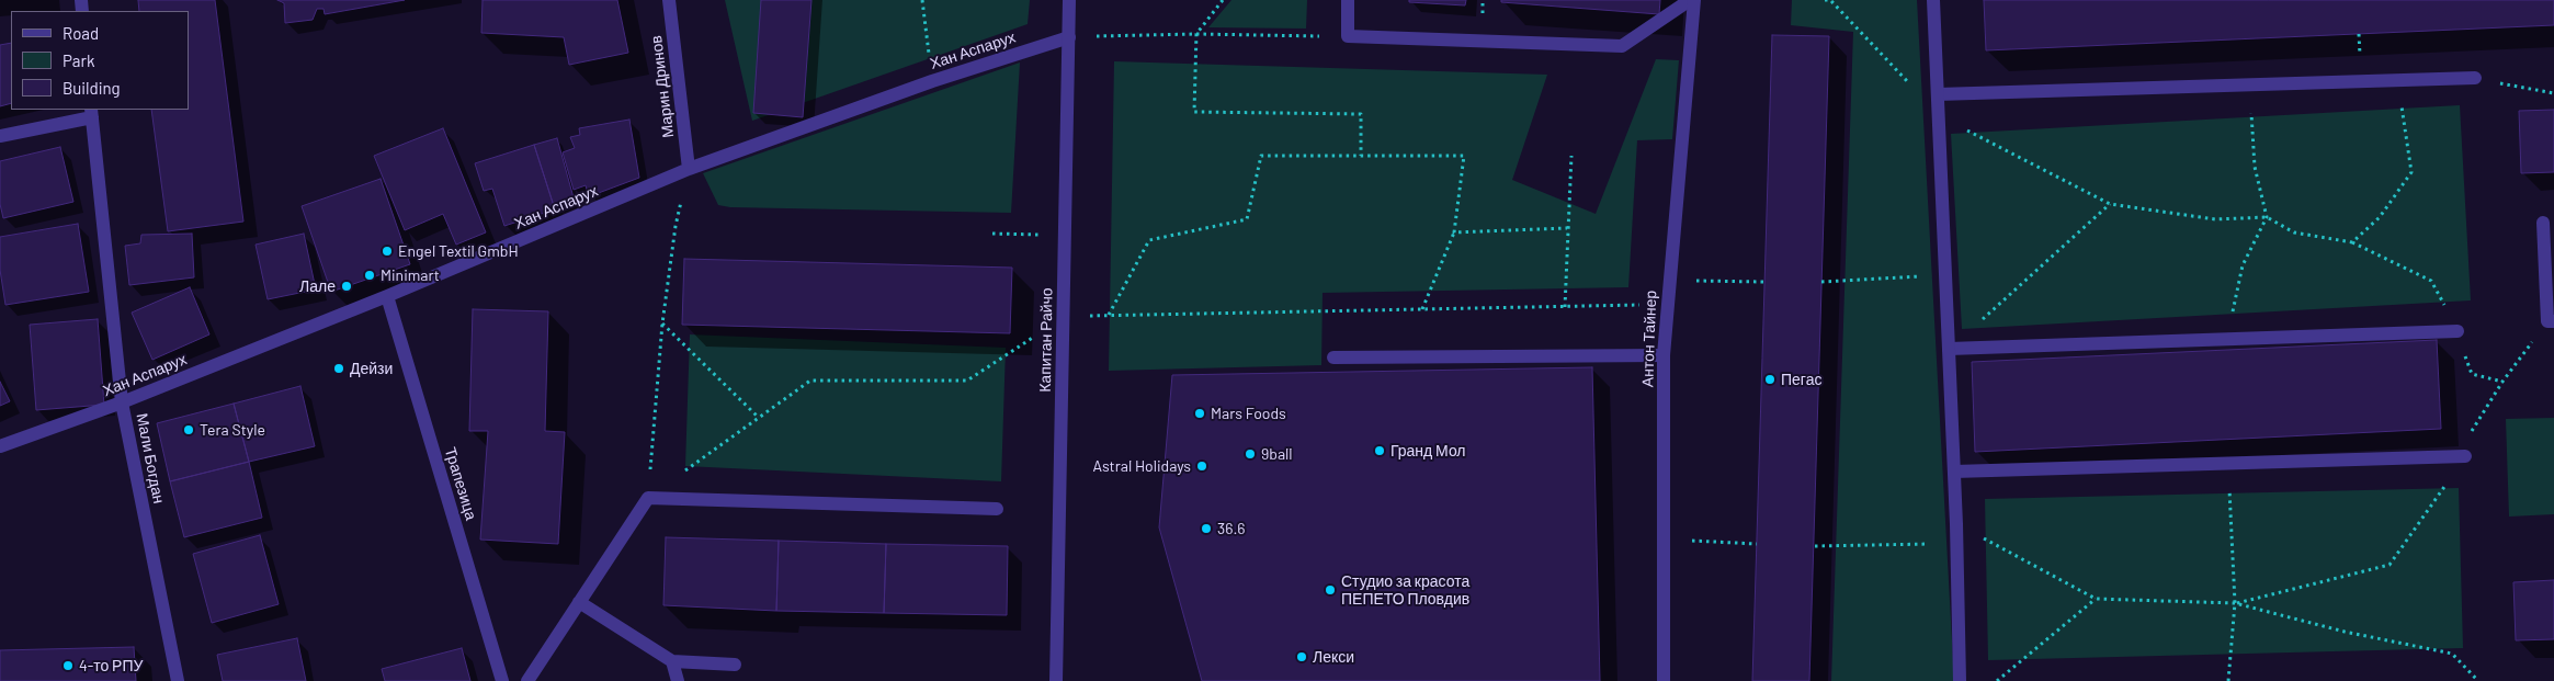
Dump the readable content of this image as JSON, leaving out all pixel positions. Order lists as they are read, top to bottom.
{
  "streets": {
    "street": [
      "Хан Аспарух",
      "Марин Дринов",
      "Антон Тайнер",
      "Капитан Райчо",
      "Мали Богдан",
      "Трапезица"
    ]
  },
  "crossings": [
    ["Хан Аспарух", "Марин Дринов"],
    ["Хан Аспарух", "Капитан Райчо"],
    ["Хан Аспарух", "Мали Богдан"],
    ["Хан Аспарух", "Трапезица"]
  ],
  "places": [
    "Engel Textil GmbH",
    "Minimart",
    "Лале",
    "Дейзи",
    "Пегас",
    "Mars Foods",
    "Tera Style",
    "Гранд Мол",
    "9ball",
    "Astral Holidays",
    "36.6",
    "Студио за красота ПЕПЕТО Пловдив",
    "Лекси",
    "4-то РПУ"
  ],
  "legend": ["Road", "Park", "Building"]
}
